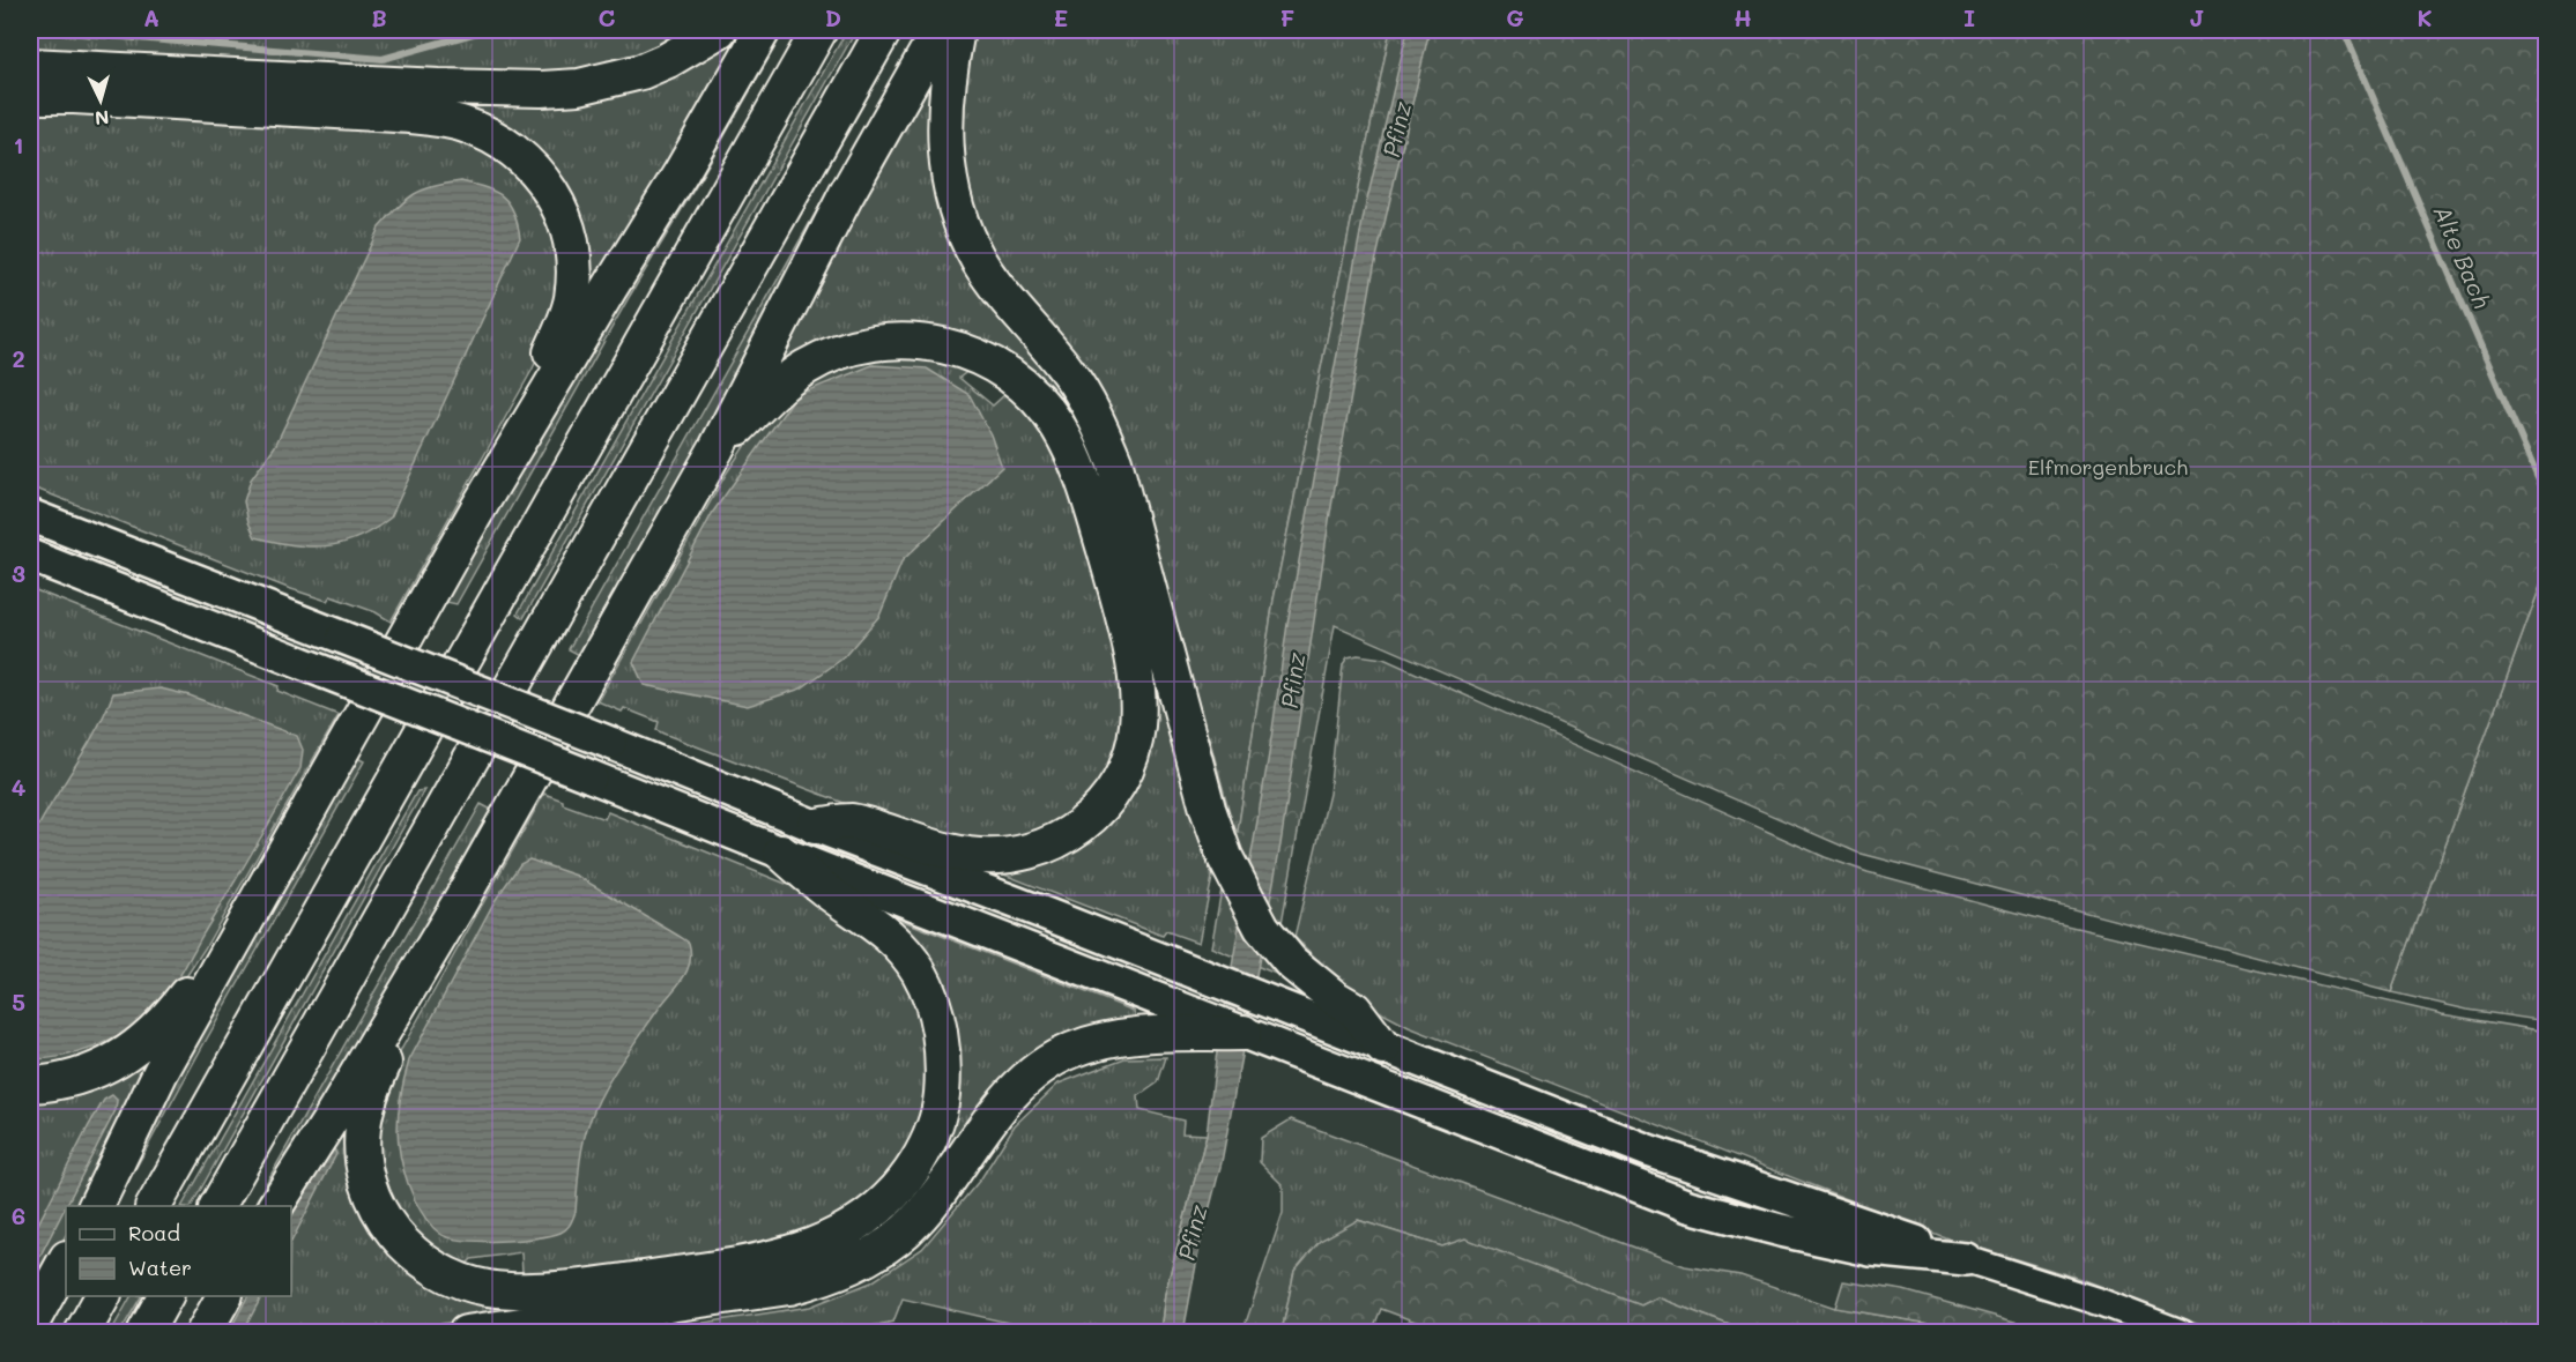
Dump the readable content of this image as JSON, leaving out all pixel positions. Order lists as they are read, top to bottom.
{
  "water": ["Pfinz", "Alte Bach"],
  "parks": ["Elfmorgenbruch"],
  "legend": ["Road", "Water"],
  "north": "bottom",
  "grid": {
    "columns": [
      "A",
      "B",
      "C",
      "D",
      "E",
      "F",
      "G",
      "H",
      "I",
      "J",
      "K"
    ],
    "rows": [
      "1",
      "2",
      "3",
      "4",
      "5",
      "6"
    ]
  }
}
